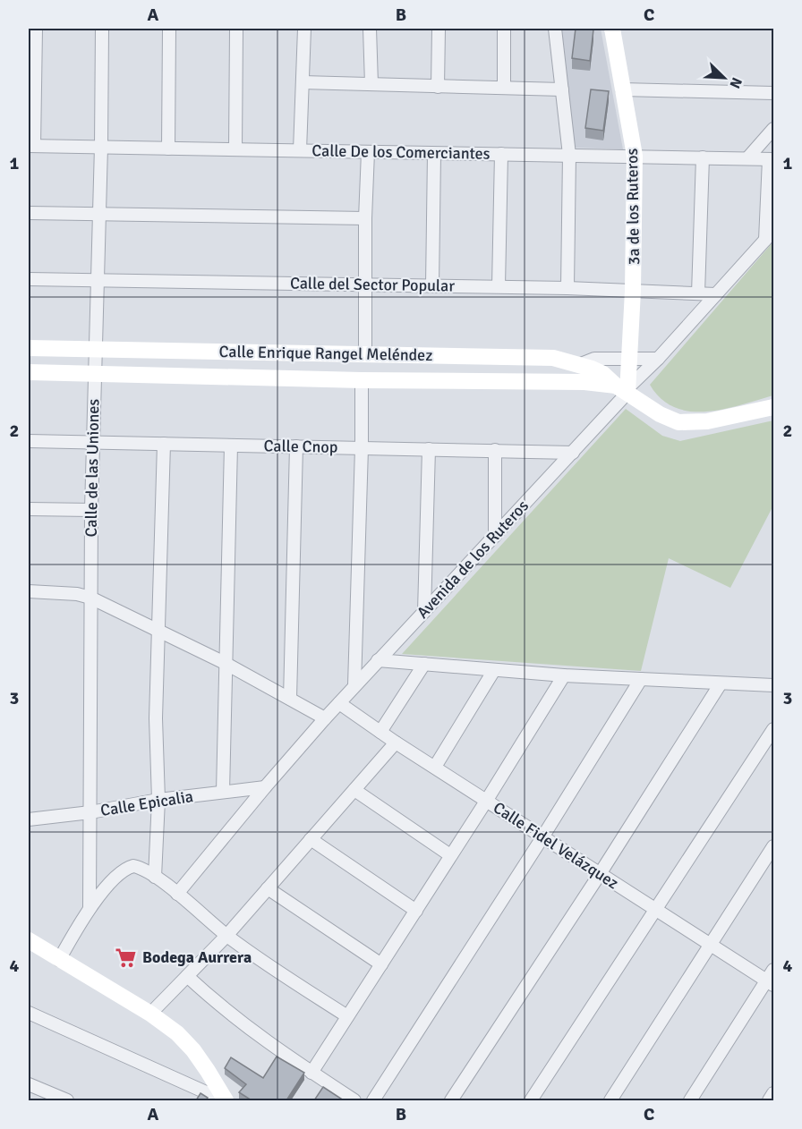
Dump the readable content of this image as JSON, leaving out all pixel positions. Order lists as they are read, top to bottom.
{
  "streets": {
    "street": [
      "Calle De los Comerciantes",
      "3a de los Ruteros",
      "Calle del Sector Popular",
      "Calle Enrique Rangel Meléndez",
      "Calle Cnop",
      "Calle de las Uniones",
      "Avenida de los Ruteros",
      "Calle Epicalia",
      "Calle Fidel Velázquez"
    ]
  },
  "crossings": [
    ["Calle De los Comerciantes", "3a de los Ruteros"],
    ["Calle De los Comerciantes", "Calle de las Uniones"],
    ["3a de los Ruteros", "Calle del Sector Popular"],
    ["3a de los Ruteros", "Calle Enrique Rangel Meléndez"],
    ["3a de los Ruteros", "Avenida de los Ruteros"],
    ["Calle del Sector Popular", "Calle de las Uniones"],
    ["Calle del Sector Popular", "Avenida de los Ruteros"],
    ["Calle Enrique Rangel Meléndez", "Calle de las Uniones"],
    ["Calle Enrique Rangel Meléndez", "Avenida de los Ruteros"],
    ["Calle Cnop", "Calle de las Uniones"],
    ["Calle Cnop", "Avenida de los Ruteros"],
    ["Calle de las Uniones", "Calle Epicalia"],
    ["Avenida de los Ruteros", "Calle Epicalia"],
    ["Avenida de los Ruteros", "Calle Fidel Velázquez"]
  ],
  "places": {
    "supermarket": ["Bodega Aurrera"]
  },
  "north": "bottom right",
  "grid": {
    "columns": ["A", "B", "C"],
    "rows": [
      "1",
      "2",
      "3",
      "4"
    ]
  }
}
